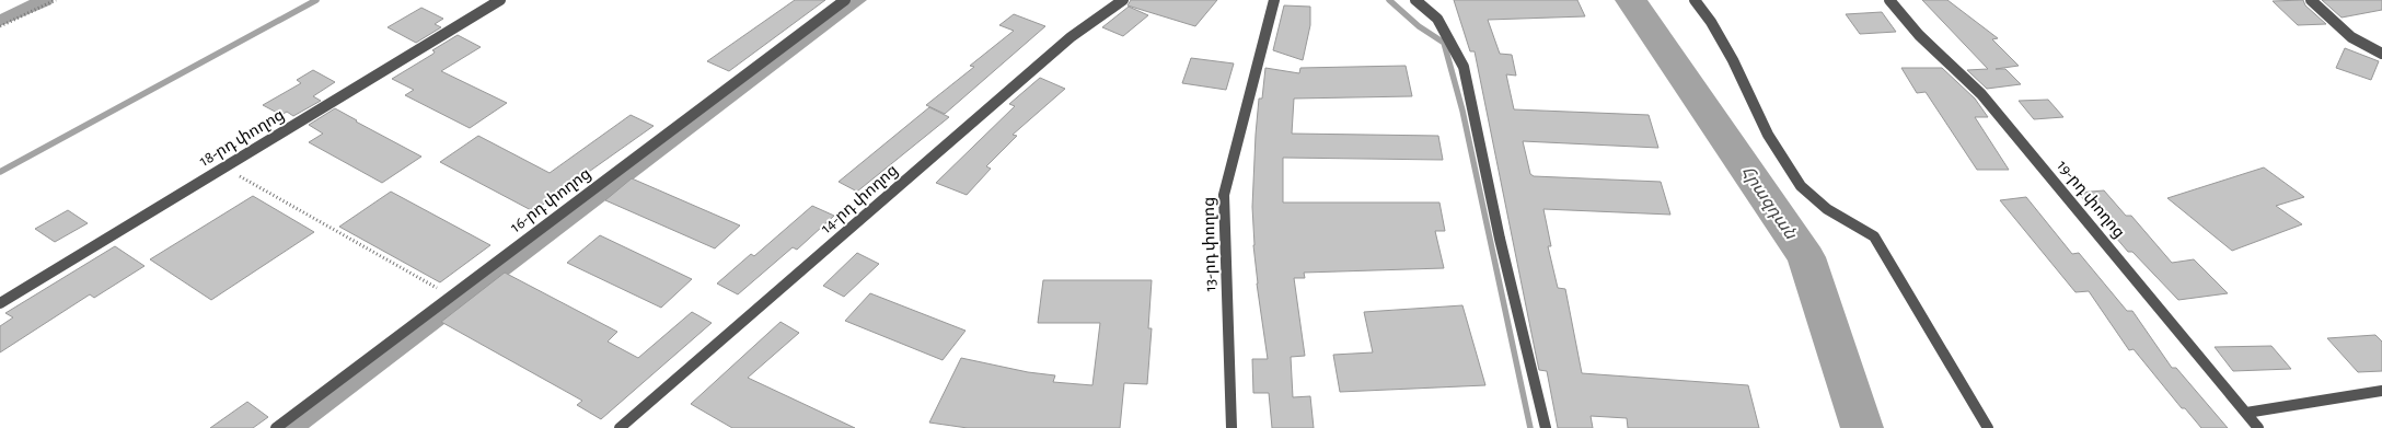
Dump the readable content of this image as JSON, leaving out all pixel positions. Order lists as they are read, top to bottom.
{
  "streets": {
    "street": [
      "18-րդ փողոց",
      "14-րդ փողոց",
      "19-րդ փողոց",
      "16-րդ փողոց",
      "13-րդ փողոց"
    ]
  },
  "water": ["Հրազդան"]
}
